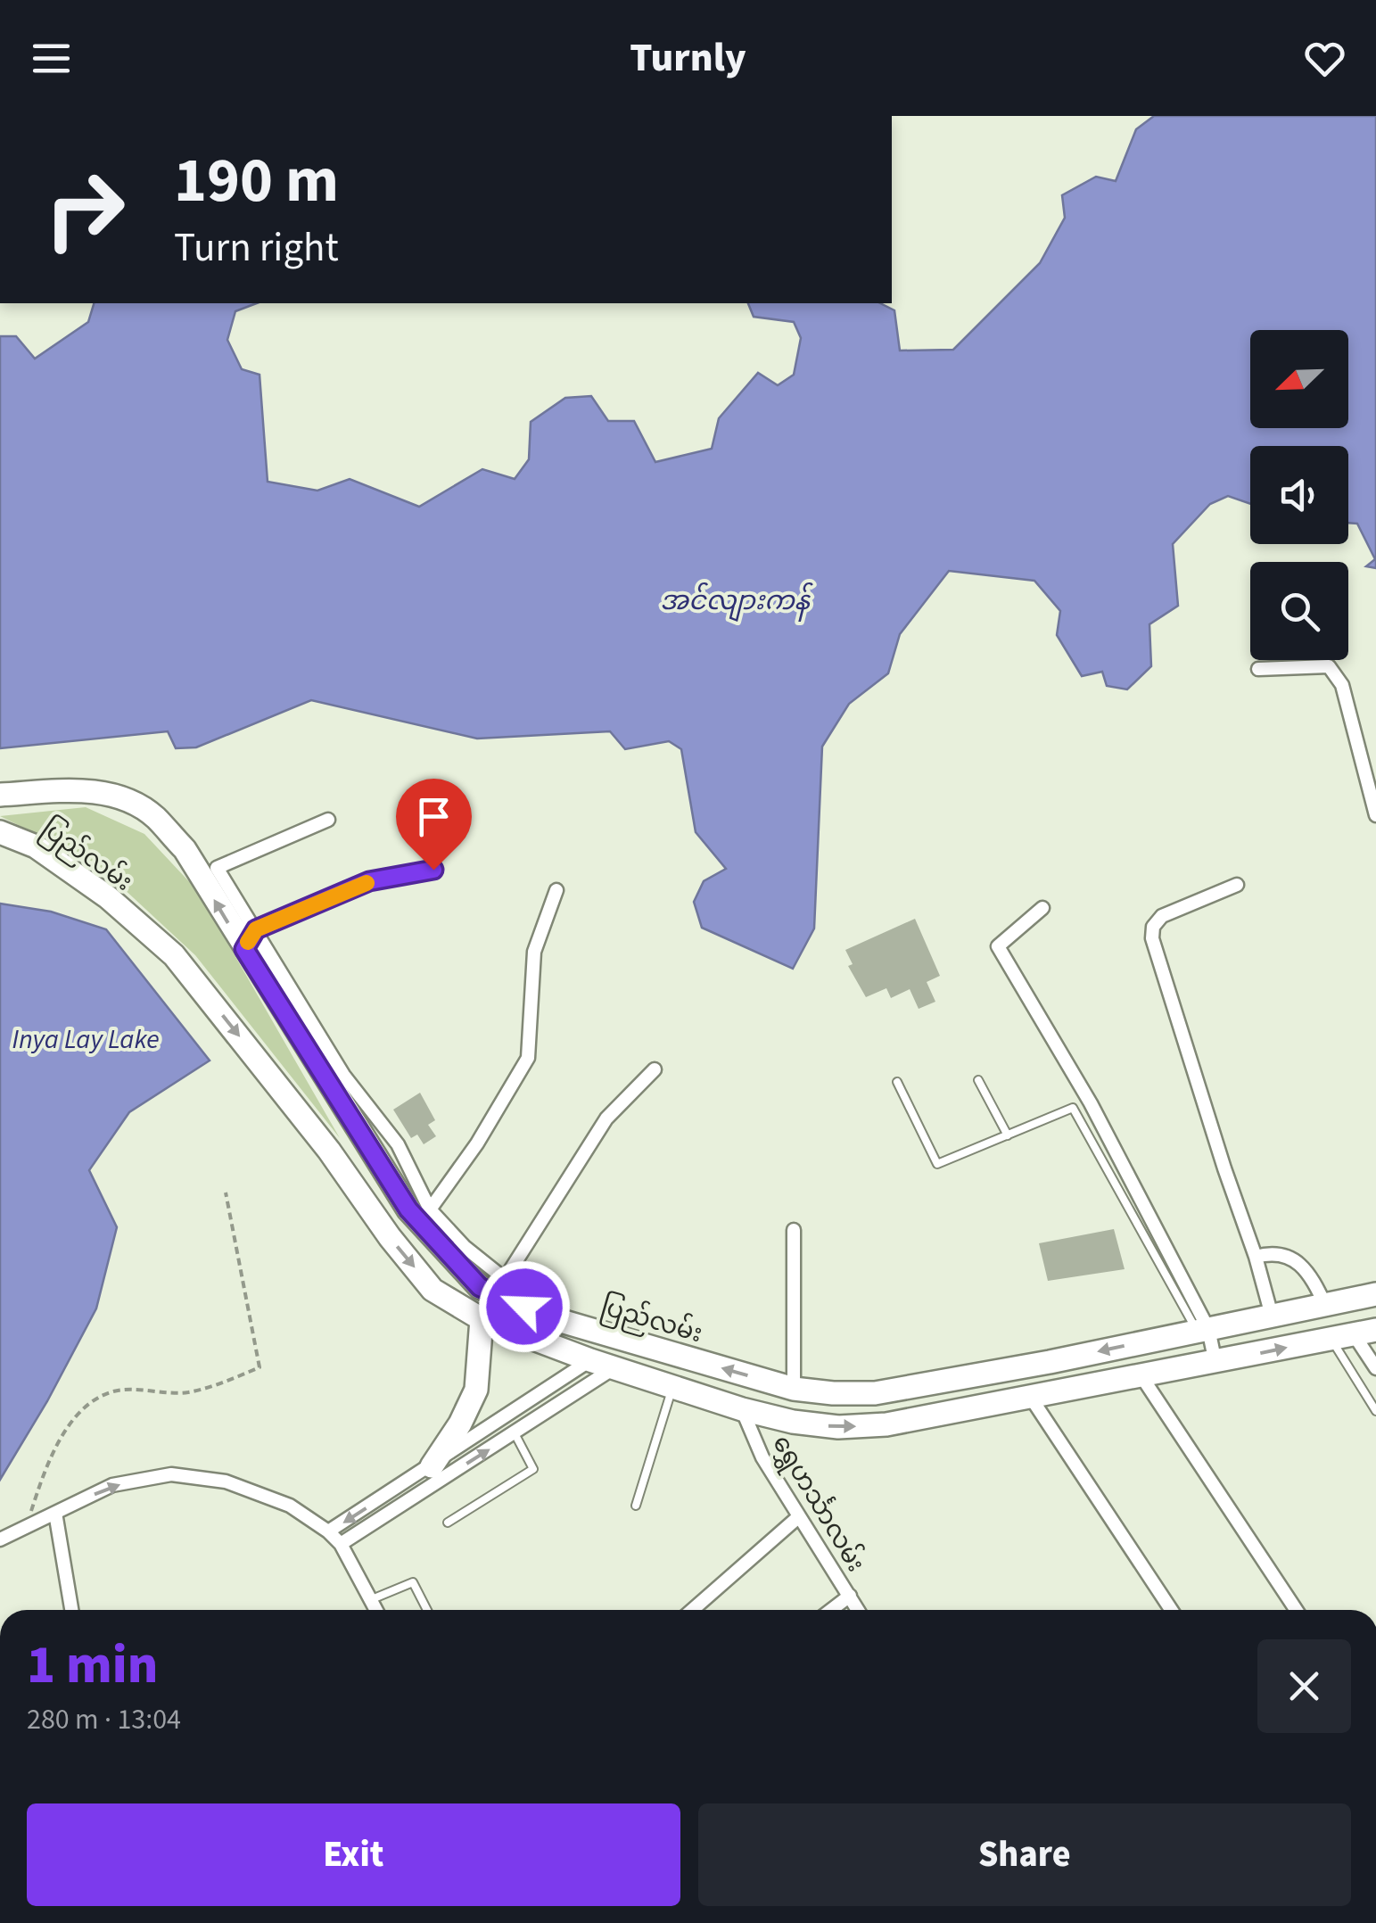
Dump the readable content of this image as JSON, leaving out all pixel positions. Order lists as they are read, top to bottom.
{
  "streets": {
    "highway": ["ပြည်လမ်း"],
    "street": ["ရွှေဟင်္သာလမ်း"]
  },
  "crossings": [
    ["ပြည်လမ်း", "ရွှေဟင်္သာလမ်း"]
  ],
  "water": ["အင်လျားကန်", "Inya Lay Lake"],
  "north": "bottom left",
  "page": {
    "header": "Turnly",
    "turn": ["190 m", "Turn right"],
    "heading": ["1 min", "280 m · 13:04"],
    "buttons": ["Exit", "Share"]
  }
}
